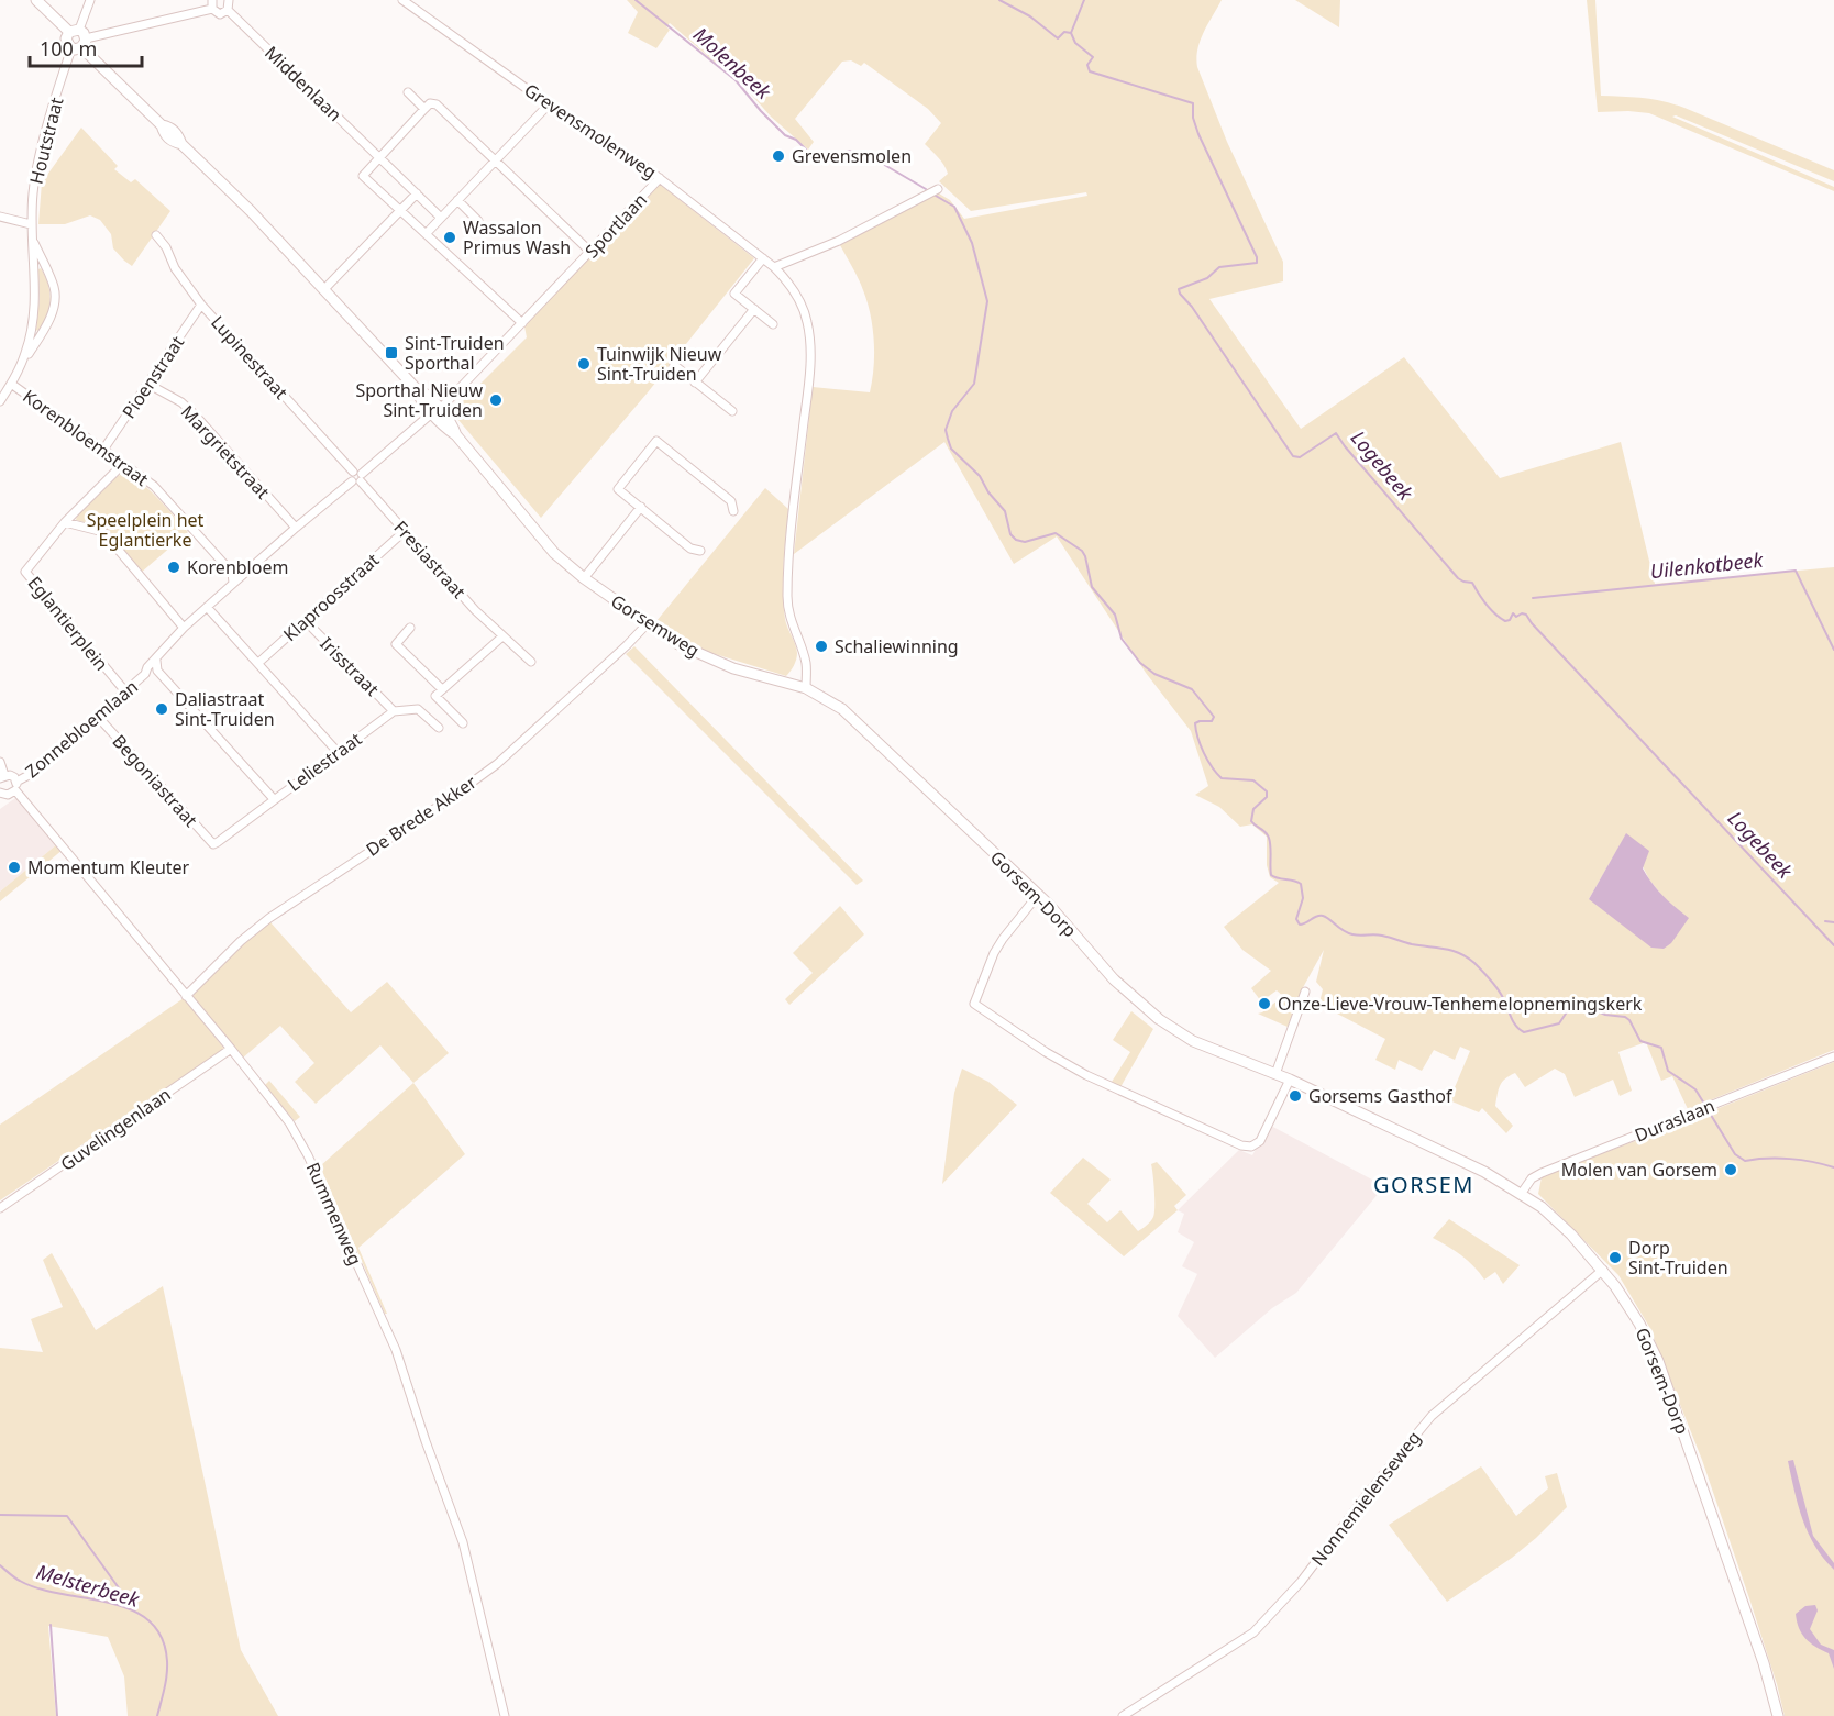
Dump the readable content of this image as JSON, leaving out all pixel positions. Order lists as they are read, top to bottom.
{
  "streets": {
    "street": [
      "Middenlaan",
      "Grevensmolenweg",
      "Houtstraat",
      "Sportlaan",
      "Lupinestraat",
      "Pioenstraat",
      "Korenbloemstraat",
      "Margrietstraat",
      "Fresiastraat",
      "Klaproosstraat",
      "Eglantierplein",
      "Gorsemweg",
      "Irisstraat",
      "Zonnebloemlaan",
      "Leliestraat",
      "Begoniastraat",
      "De Brede Akker",
      "Gorsem-Dorp",
      "Duraslaan",
      "Guvelingenlaan",
      "Rummenweg",
      "Nonnemielenseweg"
    ]
  },
  "crossings": [
    ["Grevensmolenweg", "Sportlaan"],
    ["Grevensmolenweg", "Gorsemweg"],
    ["Grevensmolenweg", "Gorsem-Dorp"],
    ["Houtstraat", "Korenbloemstraat"],
    ["Sportlaan", "Gorsemweg"],
    ["Sportlaan", "Zonnebloemlaan"],
    ["Lupinestraat", "Pioenstraat"],
    ["Lupinestraat", "Fresiastraat"],
    ["Lupinestraat", "Zonnebloemlaan"],
    ["Pioenstraat", "Korenbloemstraat"],
    ["Pioenstraat", "Margrietstraat"],
    ["Korenbloemstraat", "Eglantierplein"],
    ["Margrietstraat", "Zonnebloemlaan"],
    ["Fresiastraat", "Klaproosstraat"],
    ["Fresiastraat", "Zonnebloemlaan"],
    ["Klaproosstraat", "Irisstraat"],
    ["Eglantierplein", "Zonnebloemlaan"],
    ["Gorsemweg", "Zonnebloemlaan"],
    ["Gorsemweg", "De Brede Akker"],
    ["Gorsemweg", "Gorsem-Dorp"],
    ["Irisstraat", "Leliestraat"],
    ["Zonnebloemlaan", "Begoniastraat"],
    ["Zonnebloemlaan", "Rummenweg"],
    ["Leliestraat", "Begoniastraat"],
    ["De Brede Akker", "Rummenweg"],
    ["Gorsem-Dorp", "Duraslaan"],
    ["Gorsem-Dorp", "Nonnemielenseweg"],
    ["Guvelingenlaan", "Rummenweg"]
  ],
  "districts": ["GORSEM"],
  "water": [
    "Molenbeek",
    "Logebeek",
    "Uilenkotbeek",
    "Melsterbeek"
  ],
  "parks": ["Speelplein het Eglantierke"],
  "places": {
    "other": [
      "Grevensmolen",
      "Wassalon Primus Wash",
      "Tuinwijk Nieuw Sint-Truiden",
      "Sporthal Nieuw Sint-Truiden",
      "Korenbloem",
      "Schaliewinning",
      "Daliastraat Sint-Truiden",
      "Momentum Kleuter",
      "Onze-Lieve-Vrouw-Tenhemelopnemingskerk",
      "Gorsems Gasthof",
      "Molen van Gorsem",
      "Dorp Sint-Truiden"
    ],
    "transit": ["Sint-Truiden Sporthal"]
  },
  "scale_bar": "100 m"
}
